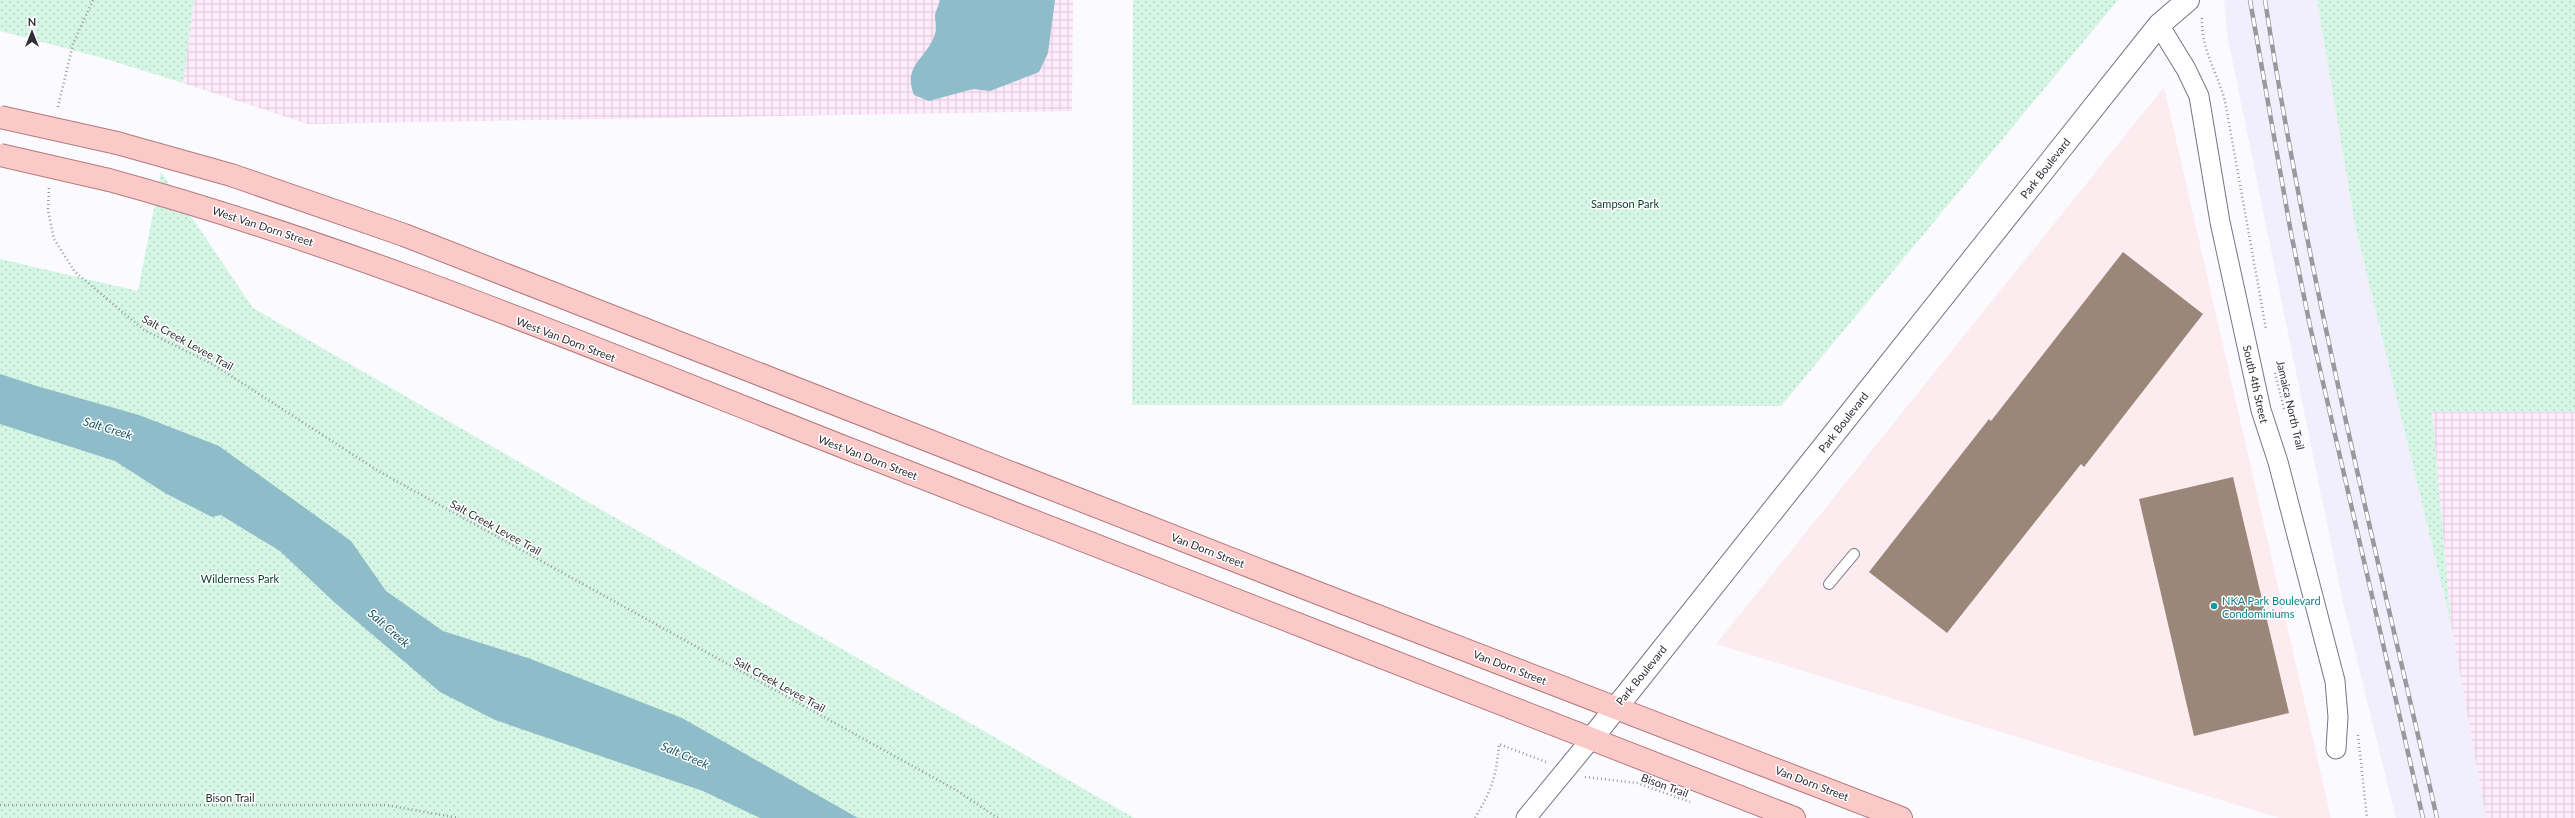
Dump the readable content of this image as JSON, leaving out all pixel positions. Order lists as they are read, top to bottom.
{
  "streets": {
    "main road": ["Park Boulevard", "West Van Dorn Street", "Van Dorn Street"],
    "street": ["South 4th Street"],
    "path": ["Salt Creek Levee Trail", "Jamaica North Trail", "Bison Trail"]
  },
  "crossings": [
    ["Park Boulevard", "West Van Dorn Street"],
    ["Park Boulevard", "South 4th Street"],
    ["Park Boulevard", "Van Dorn Street"]
  ],
  "water": ["Salt Creek"],
  "parks": ["Sampson Park", "Wilderness Park"],
  "places": ["NKA Park Boulevard Condominiums"],
  "north": "top"
}
